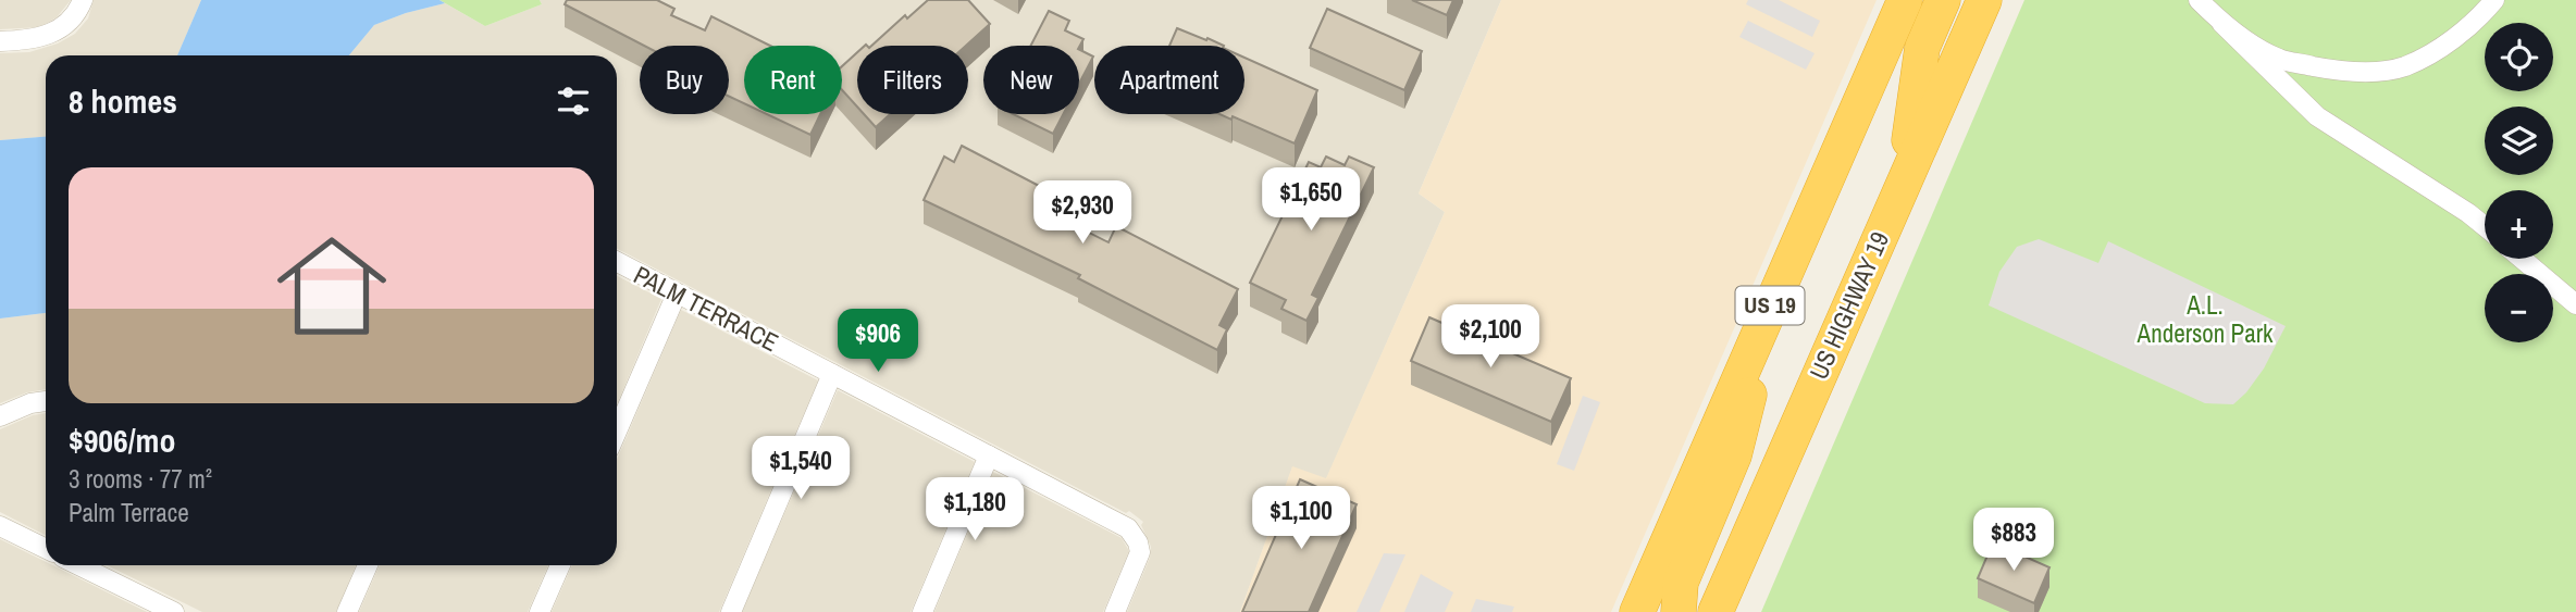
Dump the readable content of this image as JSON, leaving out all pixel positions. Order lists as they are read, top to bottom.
{
  "streets": {
    "highway": ["US 19", "US HIGHWAY 19"],
    "street": ["PALM TERRACE"]
  },
  "parks": ["A.L. Anderson Park"],
  "page": {
    "map_buttons": ["+", "−"],
    "chip": [
      "Buy",
      "Rent",
      "Filters",
      "New",
      "Apartment"
    ],
    "heading": "8 homes",
    "list": [
      {
        "name": "$906/mo",
        "note": "3 rooms · 77 m² · Palm Terrace"
      }
    ],
    "price": [
      "$1,650",
      "$2,930",
      "$2,100",
      "$906",
      "$1,540",
      "$1,180",
      "$1,100",
      "$883"
    ]
  }
}
